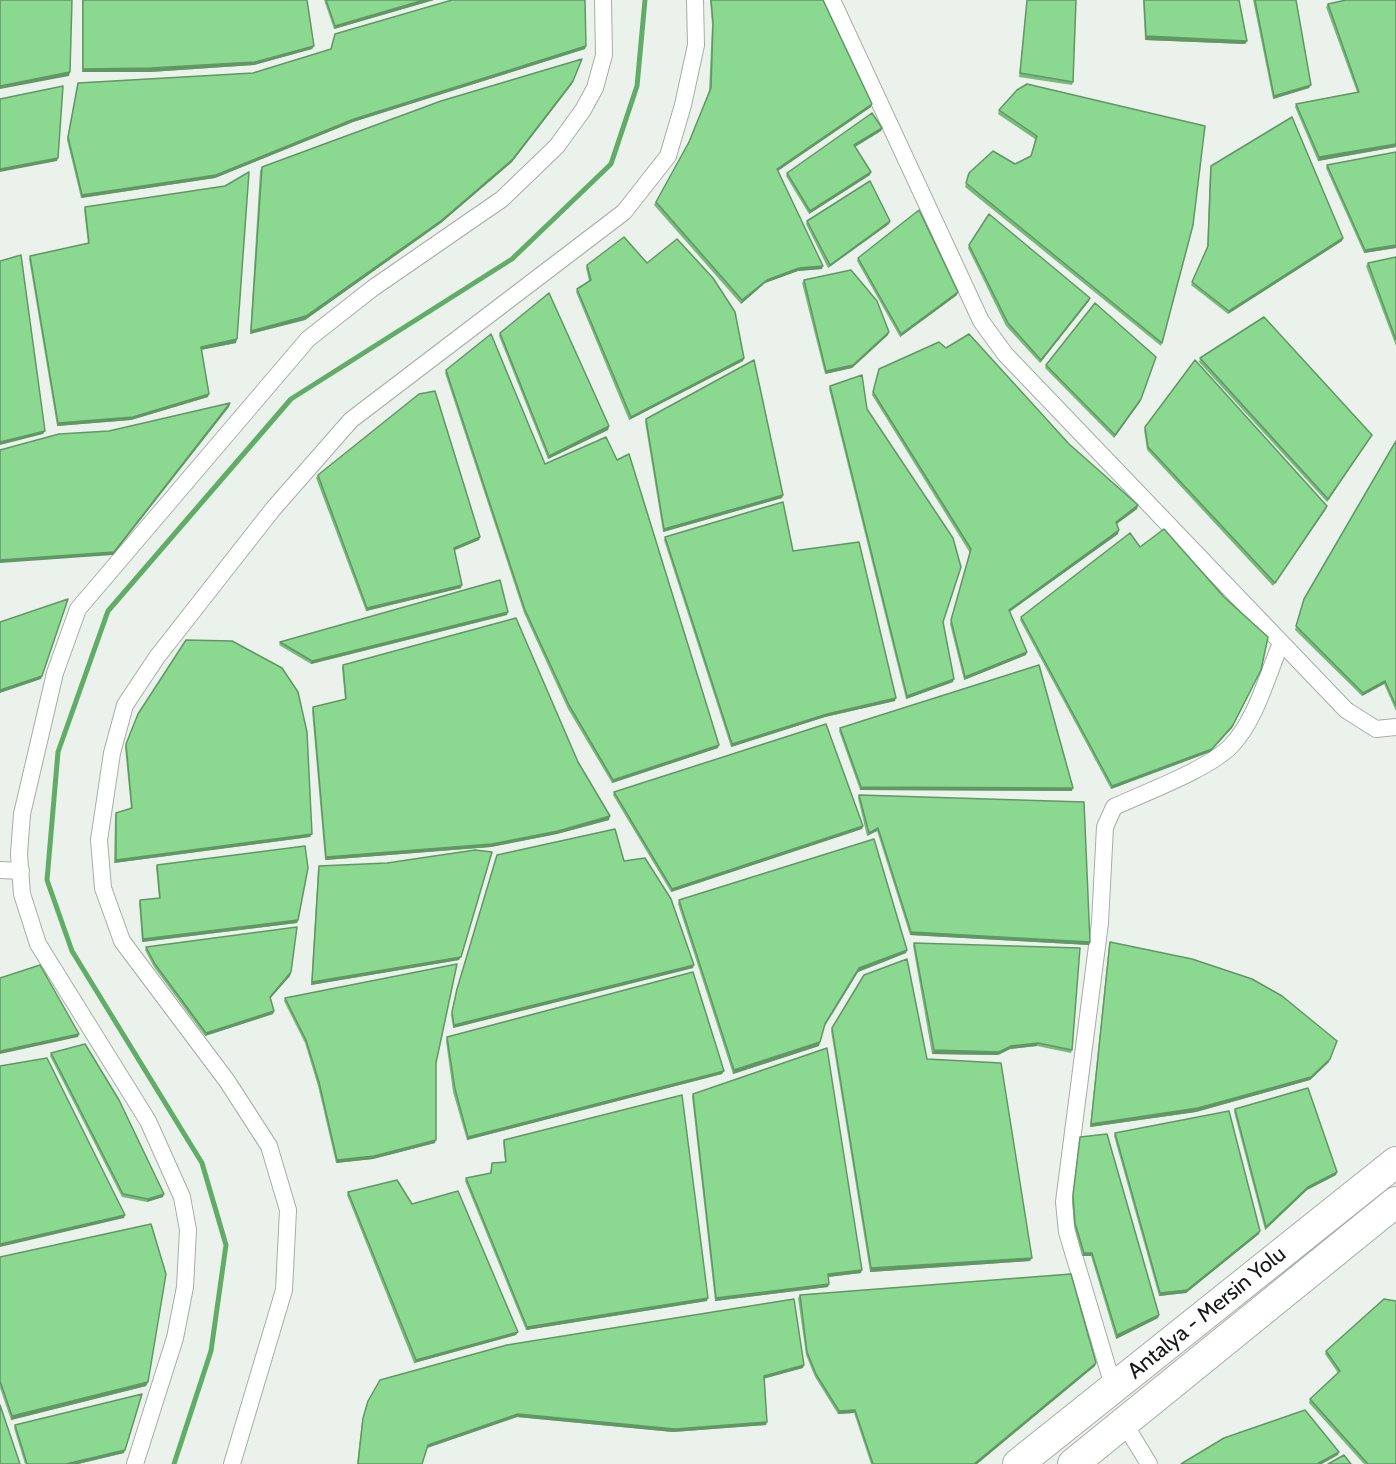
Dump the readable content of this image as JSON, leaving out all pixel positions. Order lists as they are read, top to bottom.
{
  "streets": {
    "highway": ["Antalya - Mersin Yolu"]
  }
}
